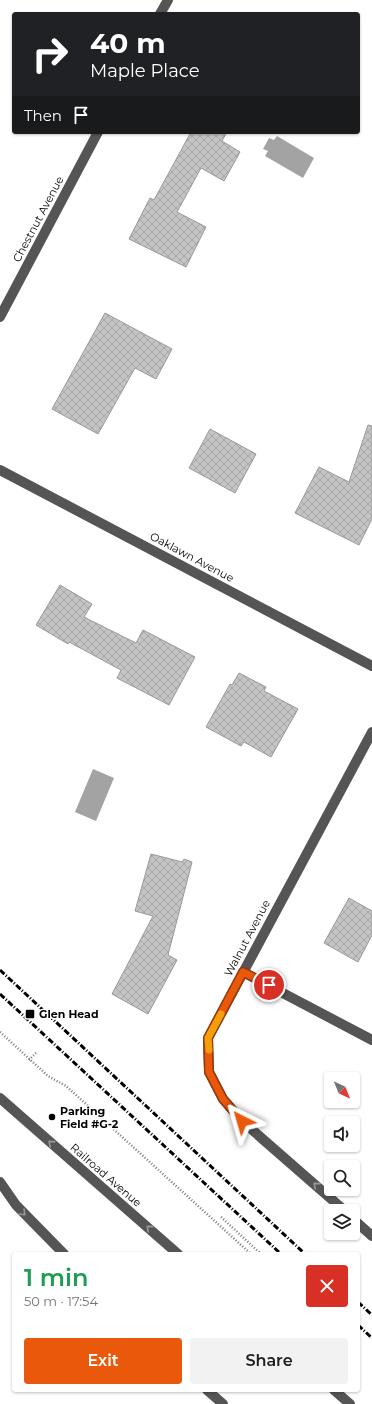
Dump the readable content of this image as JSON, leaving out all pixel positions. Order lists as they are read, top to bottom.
{
  "streets": {
    "street": [
      "Chestnut Avenue",
      "Oaklawn Avenue",
      "Walnut Avenue",
      "Railroad Avenue"
    ]
  },
  "one_way": ["Walnut Avenue"],
  "places": {
    "transit": ["Glen Head"],
    "other": ["Parking Field #G-2"]
  },
  "north": "bottom right",
  "page": {
    "turn": ["40 m", "Maple Place"],
    "then": "Then",
    "heading": ["1 min", "50 m · 17:54"],
    "buttons": ["Exit", "Share"]
  }
}
